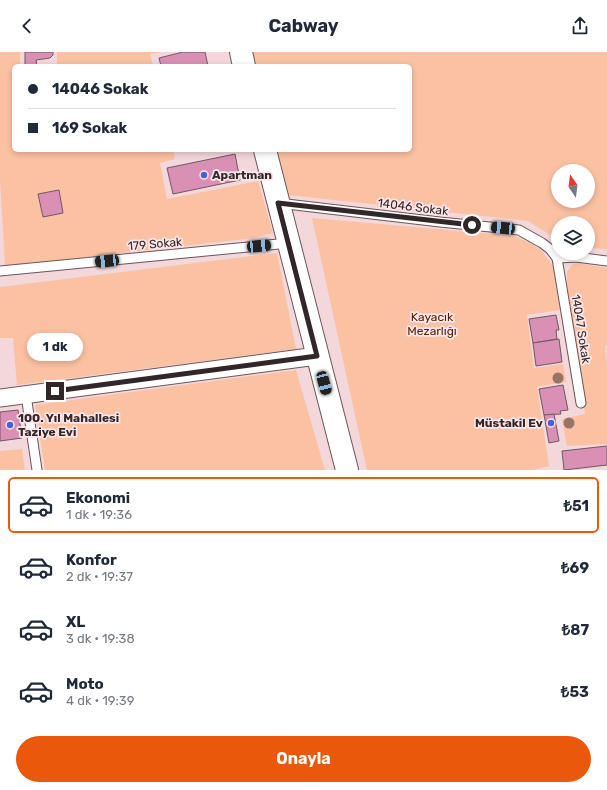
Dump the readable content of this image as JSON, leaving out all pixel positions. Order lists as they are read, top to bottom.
{
  "streets": {
    "lane": ["14046 Sokak", "179 Sokak", "14047 Sokak"]
  },
  "parks": ["Kayacık Mezarlığı"],
  "places": ["Apartman", "Müstakil Ev", "100. Yıl Mahallesi Taziye Evi"],
  "north": "top",
  "page": {
    "header": "Cabway",
    "banner": ["14046 Sokak", "169 Sokak"],
    "bubble": "1 dk",
    "list": [
      {
        "name": "Ekonomi",
        "note": "1 dk · 19:36",
        "value": "₺51"
      },
      {
        "name": "Konfor",
        "note": "2 dk · 19:37",
        "value": "₺69"
      },
      {
        "name": "XL",
        "note": "3 dk · 19:38",
        "value": "₺87"
      },
      {
        "name": "Moto",
        "note": "4 dk · 19:39",
        "value": "₺53"
      }
    ],
    "buttons": "Onayla"
  }
}
